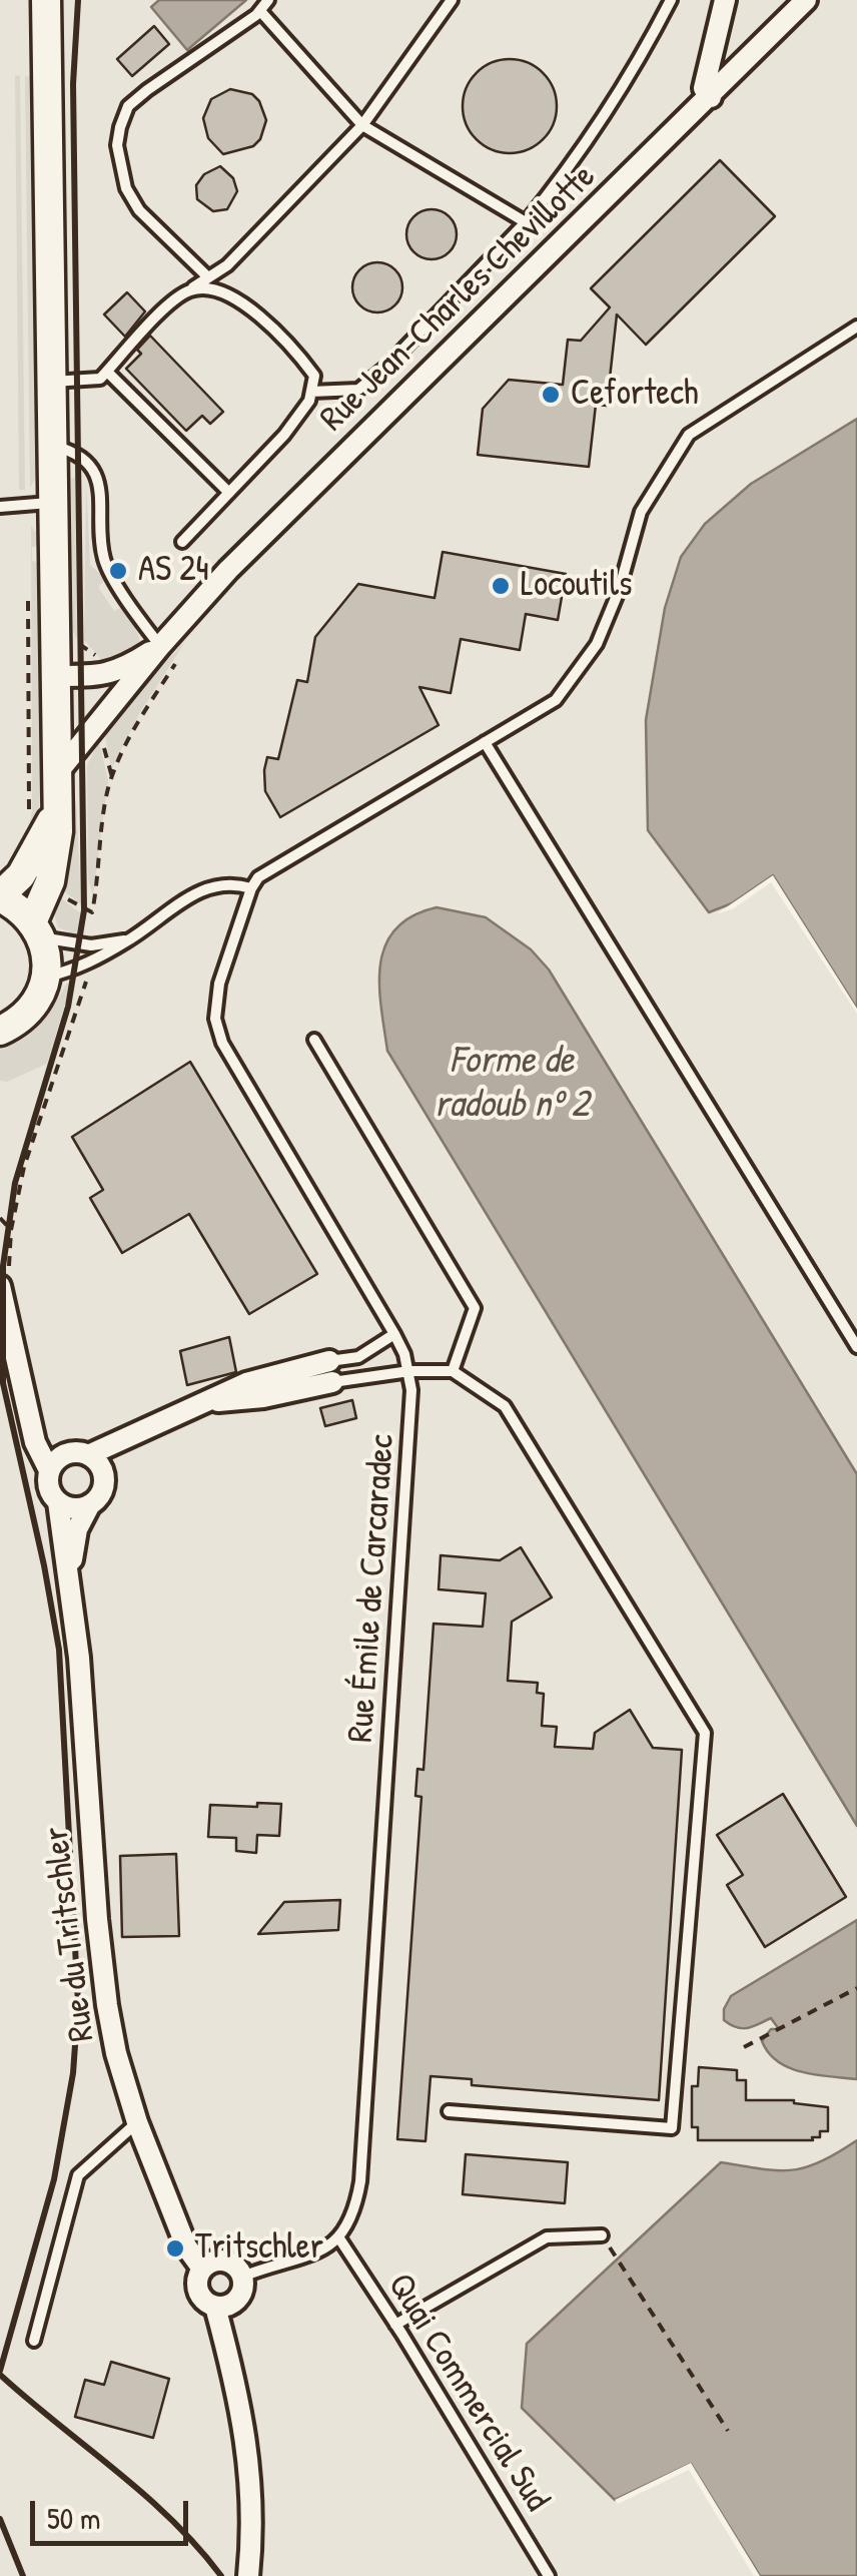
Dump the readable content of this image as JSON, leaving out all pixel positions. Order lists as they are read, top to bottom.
{
  "streets": {
    "street": ["Rue Jean-Charles Chevillotte", "Rue du Tritschler"],
    "lane": ["Rue Émile de Carcaradec", "Quai Commercial Sud"]
  },
  "crossings": [
    ["Rue Émile de Carcaradec", "Quai Commercial Sud"]
  ],
  "water": ["Forme de radoub nº 2"],
  "places": [
    "Cefortech",
    "AS 24",
    "Locoutils",
    "Tritschler"
  ],
  "scale_bar": "50 m"
}
